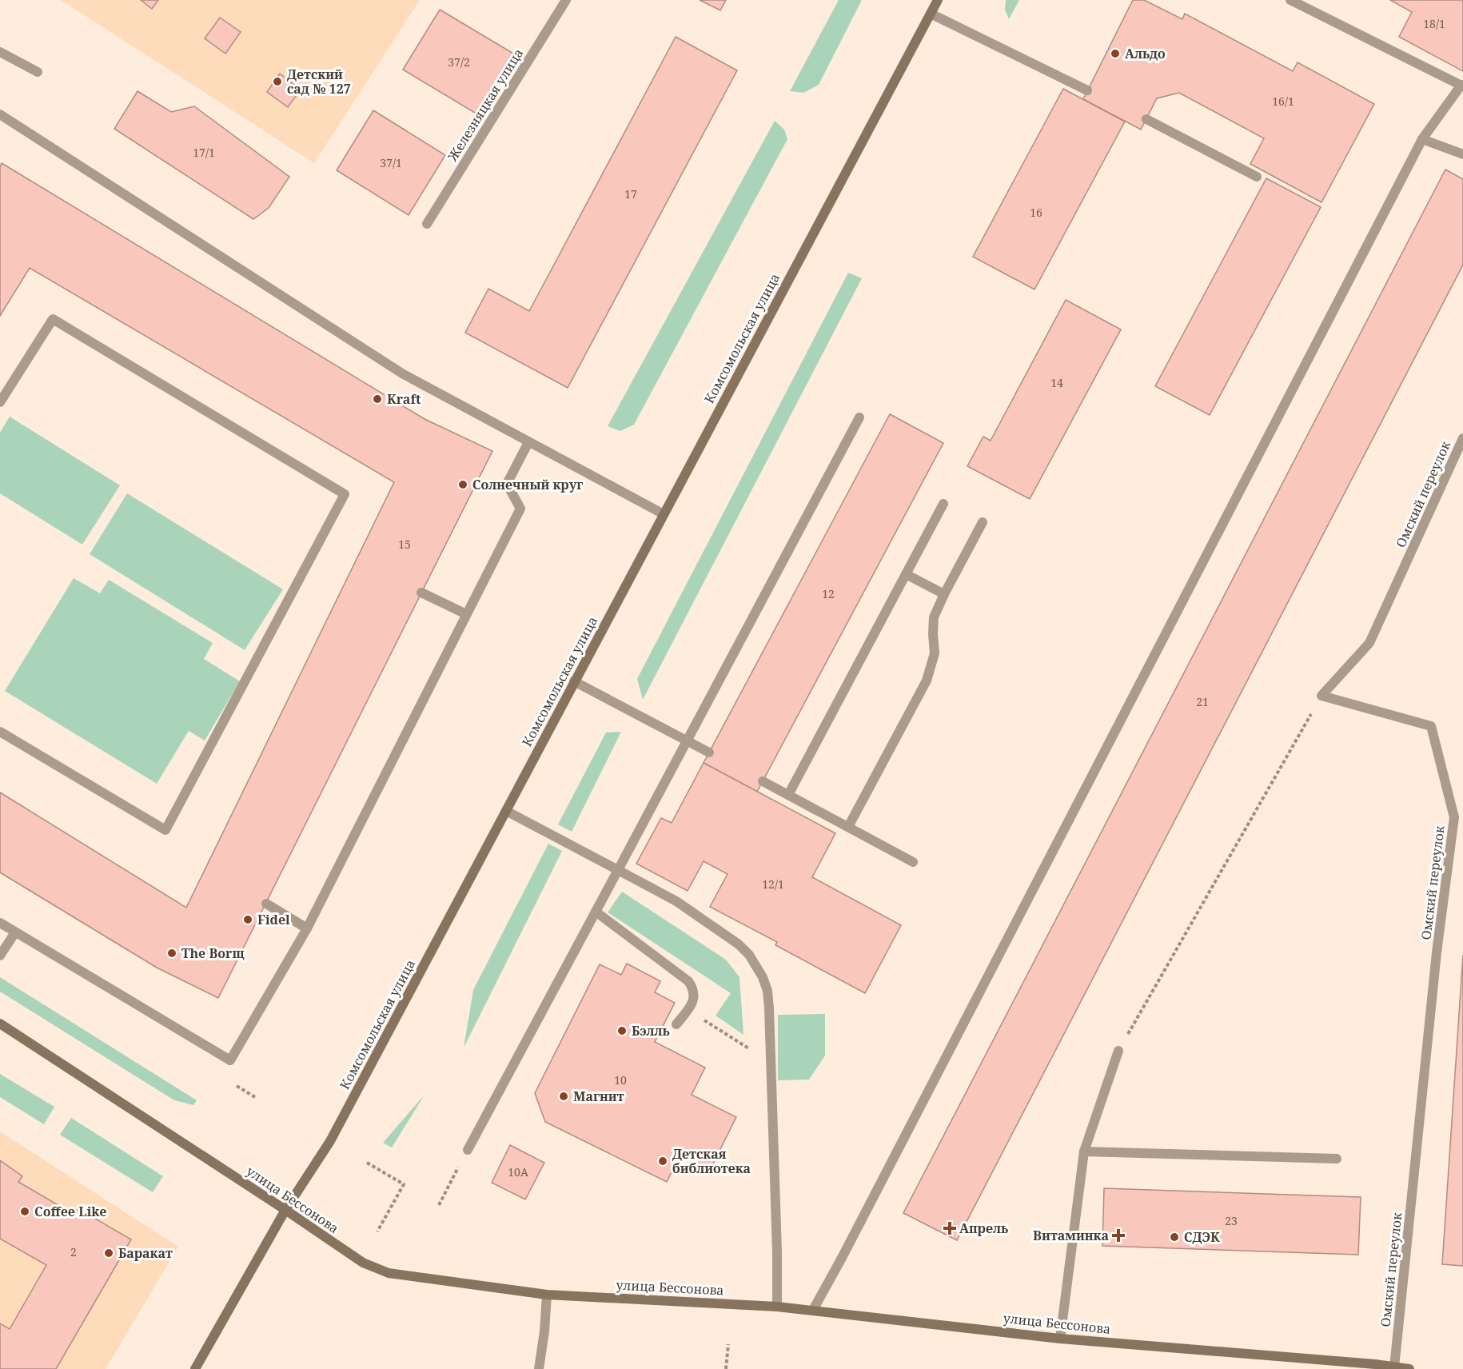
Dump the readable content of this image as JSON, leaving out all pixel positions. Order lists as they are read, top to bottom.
{
  "streets": {
    "main road": ["Комсомольская улица", "улица Бессонова"],
    "street": ["Железняцкая улица", "Омский переулок"]
  },
  "crossings": [
    ["Комсомольская улица", "улица Бессонова"],
    ["Омский переулок", "улица Бессонова"]
  ],
  "places": {
    "other": [
      "Альдо",
      "Детский сад № 127",
      "Kraft",
      "Солнечный круг",
      "Fidel",
      "The Borщ",
      "Бэлль",
      "Магнит",
      "Детская библиотека",
      "Coffee Like",
      "СДЭК",
      "Баракат"
    ],
    "health": ["Апрель", "Витаминка"]
  },
  "house_numbers": [
    "18/1",
    "37/2",
    "16/1",
    "17/1",
    "37/1",
    "17",
    "16",
    "14",
    "15",
    "12",
    "21",
    "12/1",
    "10",
    "10А",
    "23",
    "2"
  ]
}
